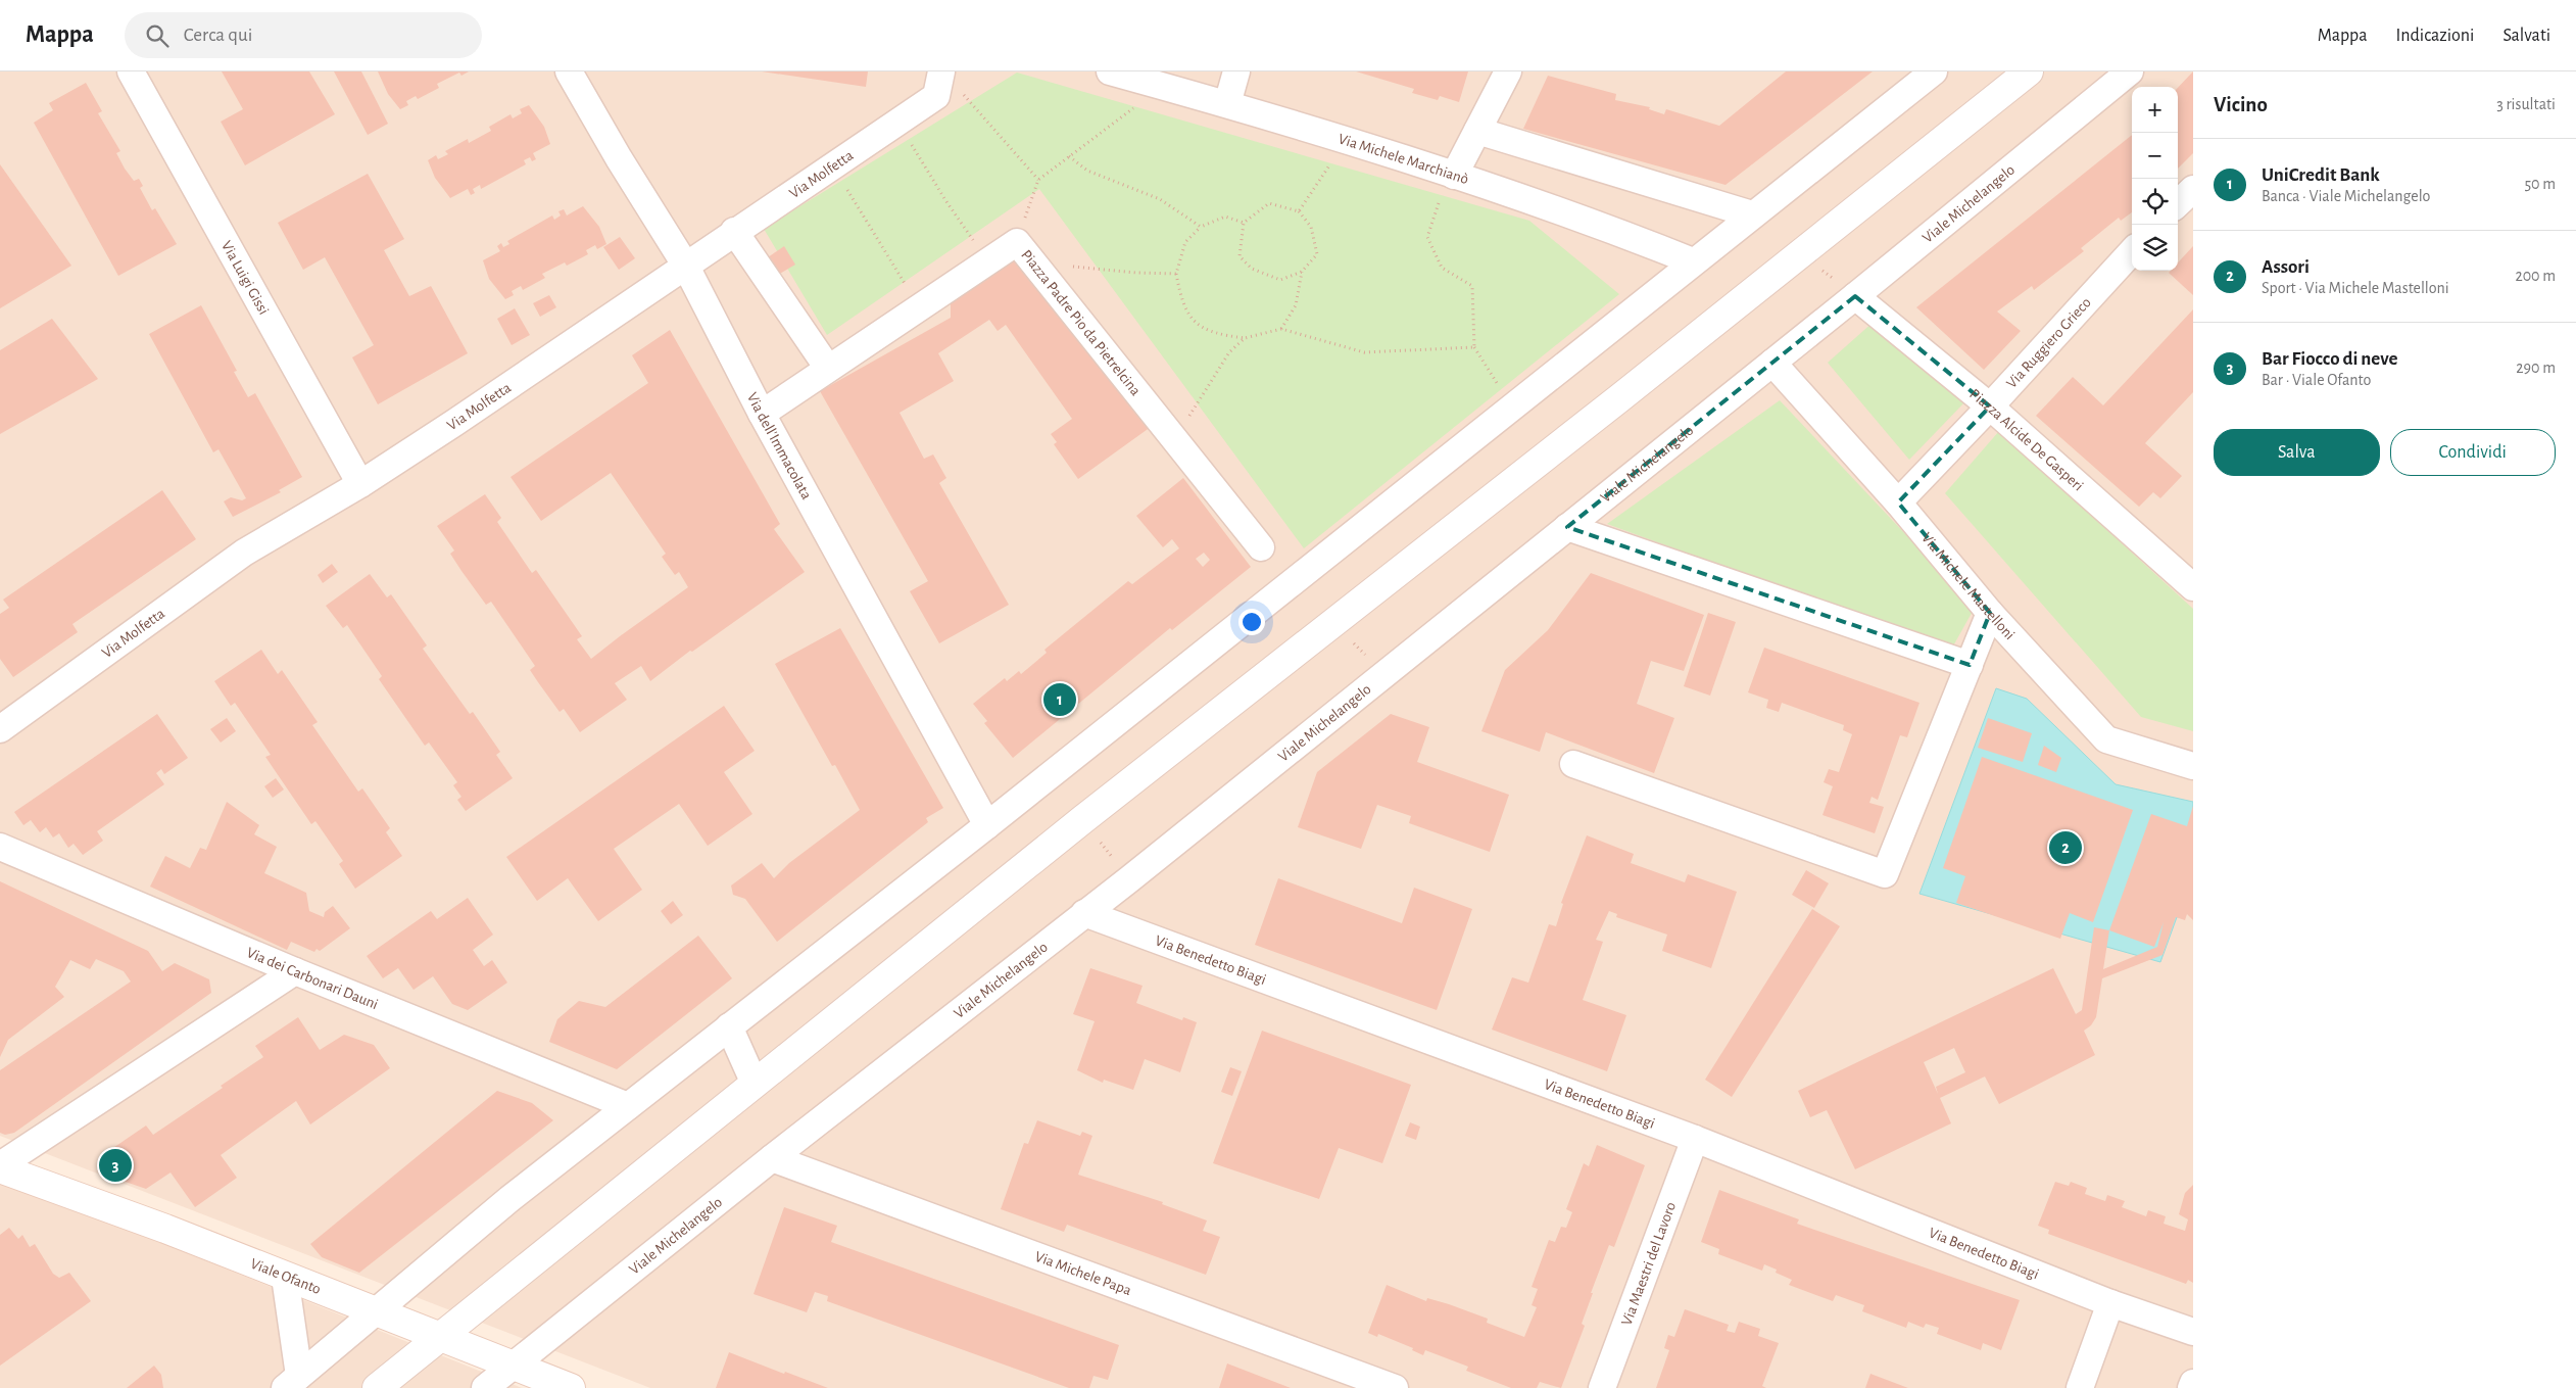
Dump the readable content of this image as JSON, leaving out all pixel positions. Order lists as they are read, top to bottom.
{
  "streets": {
    "street": [
      "Via Michele Marchianò",
      "Via Molfetta",
      "Viale Michelangelo",
      "Via Luigi Gissi",
      "Piazza Padre Pio da Pietrelcina",
      "Via Ruggiero Grieco",
      "Piazza Alcide De Gasperi",
      "Via dell'Immacolata",
      "Via Michele Mastelloni",
      "Via Benedetto Biagi",
      "Via dei Carbonari Dauni",
      "Via Maestri del Lavoro",
      "Via Michele Papa",
      "Viale Ofanto"
    ]
  },
  "crossings": [
    ["Via Molfetta", "Via Luigi Gissi"],
    ["Via Molfetta", "Via dell'Immacolata"],
    ["Viale Michelangelo", "Piazza Alcide De Gasperi"],
    ["Viale Michelangelo", "Via Michele Mastelloni"],
    ["Viale Michelangelo", "Via Benedetto Biagi"],
    ["Viale Michelangelo", "Via Michele Papa"],
    ["Viale Michelangelo", "Viale Ofanto"],
    ["Piazza Padre Pio da Pietrelcina", "Via dell'Immacolata"],
    ["Via Ruggiero Grieco", "Piazza Alcide De Gasperi"],
    ["Via Ruggiero Grieco", "Via Michele Mastelloni"],
    ["Via Benedetto Biagi", "Via Maestri del Lavoro"],
    ["Via dei Carbonari Dauni", "Viale Ofanto"]
  ],
  "page": {
    "header": "Mappa",
    "search": "Cerca qui",
    "nav": ["Mappa", "Indicazioni", "Salvati"],
    "heading": ["Vicino", "3 risultati"],
    "map_buttons": ["+", "−"],
    "list": [
      {
        "mark": "1",
        "name": "UniCredit Bank",
        "note": "Banca · Viale Michelangelo",
        "value": "50 m"
      },
      {
        "mark": "2",
        "name": "Assori",
        "note": "Sport · Via Michele Mastelloni",
        "value": "200 m"
      },
      {
        "mark": "3",
        "name": "Bar Fiocco di neve",
        "note": "Bar · Viale Ofanto",
        "value": "290 m"
      }
    ],
    "buttons": ["Salva", "Condividi"],
    "pins": ["1", "2", "3"]
  }
}
